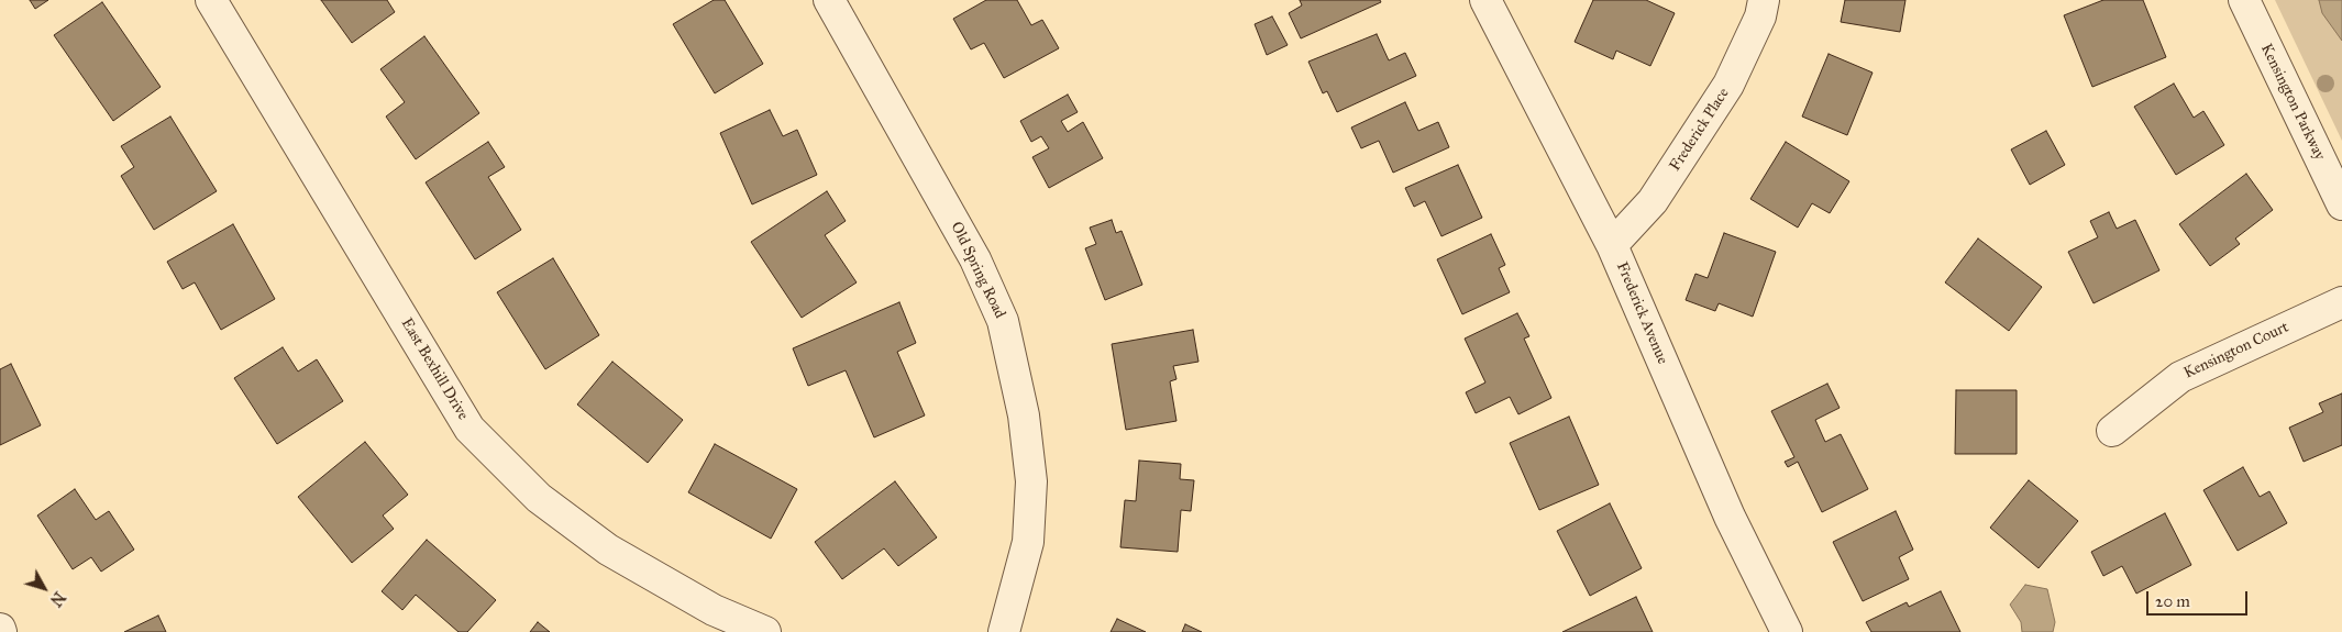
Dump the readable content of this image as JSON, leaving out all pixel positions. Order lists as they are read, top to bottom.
{
  "streets": {
    "street": [
      "Kensington Parkway",
      "Frederick Place",
      "Old Spring Road",
      "Frederick Avenue",
      "Kensington Court",
      "East Bexhill Drive"
    ]
  },
  "crossings": [
    ["Frederick Place", "Frederick Avenue"]
  ],
  "scale_bar": "20 m",
  "north": "bottom right"
}
